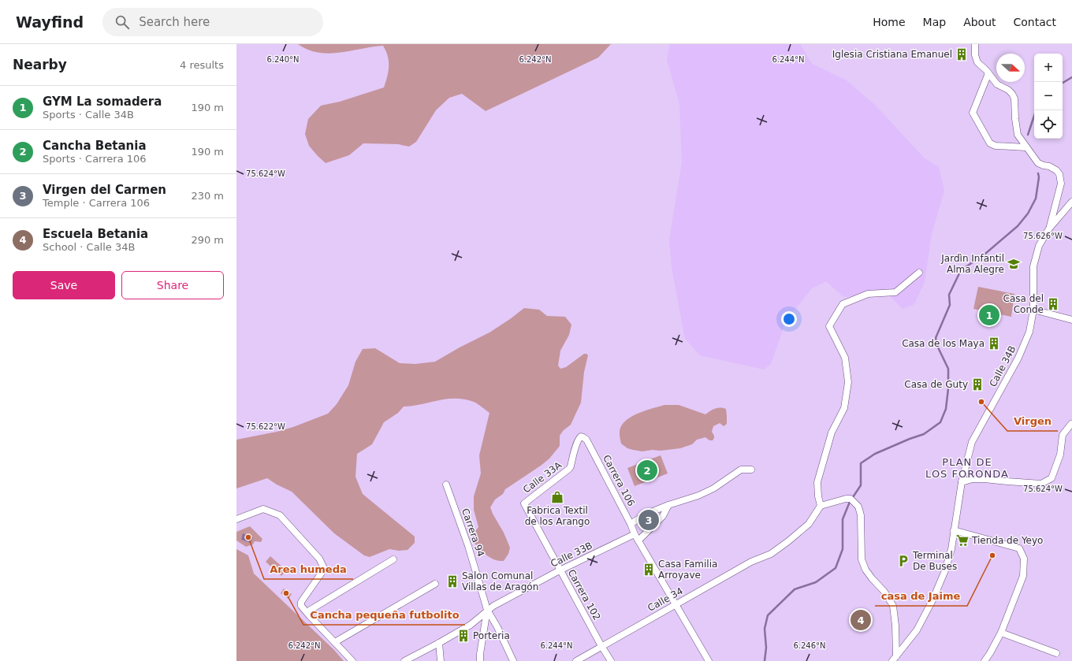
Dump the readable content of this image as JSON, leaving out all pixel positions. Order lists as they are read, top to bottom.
{
  "streets": {
    "street": [
      "Calle 34B",
      "Calle 33A",
      "Carrera 106",
      "Carrera 94",
      "Calle 33B",
      "Carrera 102",
      "Calle 34"
    ]
  },
  "crossings": [
    ["Calle 33A", "Carrera 106"],
    ["Calle 33A", "Carrera 102"],
    ["Carrera 106", "Calle 33B"],
    ["Carrera 106", "Calle 34"],
    ["Carrera 94", "Calle 33B"],
    ["Calle 33B", "Carrera 102"],
    ["Carrera 102", "Calle 34"]
  ],
  "districts": ["PLAN DE LOS FORONDA"],
  "places": {
    "building": [
      "Iglesia Cristiana Emanuel",
      "Casa del Conde",
      "Casa de los Maya",
      "Casa de Guty",
      "Casa Familia Arroyave",
      "Salon Comunal Villas de Aragón",
      "Porteria"
    ],
    "school or university": ["Jardìn Infantil Alma Alegre"],
    "other": [
      "Virgen",
      "Area humeda",
      "casa de Jaime",
      "Cancha pequeña futbolito"
    ],
    "shop": ["Fabrica Textil de los Arango"],
    "supermarket": ["Tienda de Yeyo"],
    "parking": ["Terminal De Buses"]
  },
  "north": "right",
  "page": {
    "header": "Wayfind",
    "search": "Search here",
    "nav": [
      "Home",
      "Map",
      "About",
      "Contact"
    ],
    "heading": ["Nearby", "4 results"],
    "map_buttons": ["+", "−"],
    "list": [
      {
        "mark": "1",
        "name": "GYM La somadera",
        "note": "Sports · Calle 34B",
        "value": "190 m"
      },
      {
        "mark": "2",
        "name": "Cancha Betania",
        "note": "Sports · Carrera 106",
        "value": "190 m"
      },
      {
        "mark": "3",
        "name": "Virgen del Carmen",
        "note": "Temple · Carrera 106",
        "value": "230 m"
      },
      {
        "mark": "4",
        "name": "Escuela Betania",
        "note": "School · Calle 34B",
        "value": "290 m"
      }
    ],
    "buttons": ["Save", "Share"],
    "pins": [
      "1",
      "2",
      "3",
      "4"
    ]
  },
  "coordinates": [
    "6.240°N",
    "6.242°N",
    "6.244°N",
    "75.624°W",
    "75.626°W",
    "75.622°W",
    "6.246°N"
  ]
}
